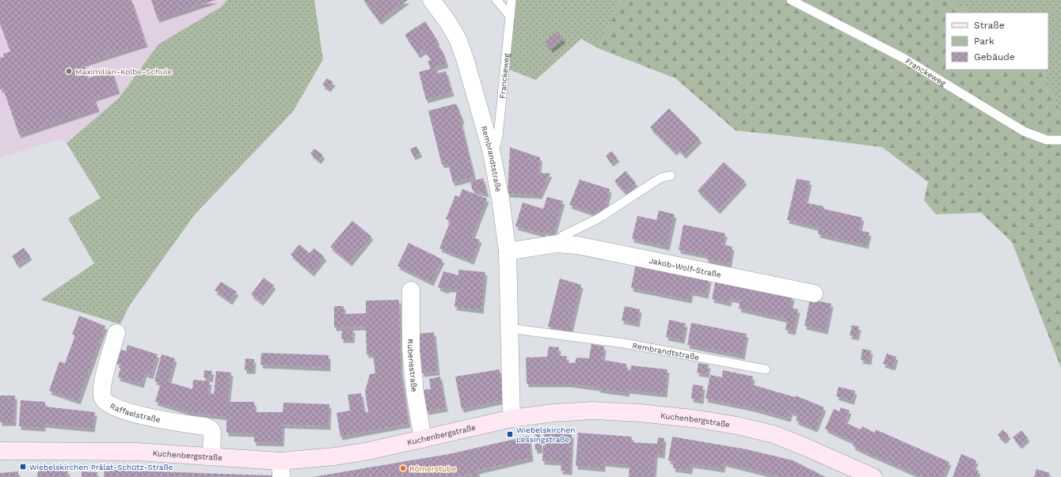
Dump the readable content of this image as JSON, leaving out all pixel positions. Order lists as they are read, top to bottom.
{
  "streets": {
    "main road": ["Kuchenbergstraße"],
    "street": [
      "Rembrandtstraße",
      "Jakob-Wolf-Straße",
      "Rubensstraße",
      "Raffaelstraße"
    ],
    "lane": ["Franckeweg"]
  },
  "crossings": [
    ["Franckeweg", "Rembrandtstraße"],
    ["Rembrandtstraße", "Jakob-Wolf-Straße"],
    ["Rembrandtstraße", "Kuchenbergstraße"],
    ["Rubensstraße", "Kuchenbergstraße"],
    ["Raffaelstraße", "Kuchenbergstraße"]
  ],
  "places": {
    "other": ["Maximilian-Kolbe-Schule", "Römerstube"],
    "transit": ["Wiebelskirchen Lessingstraße", "Wiebelskirchen Prälat-Schütz-Straße"]
  },
  "legend": ["Straße", "Park", "Gebäude"]
}
